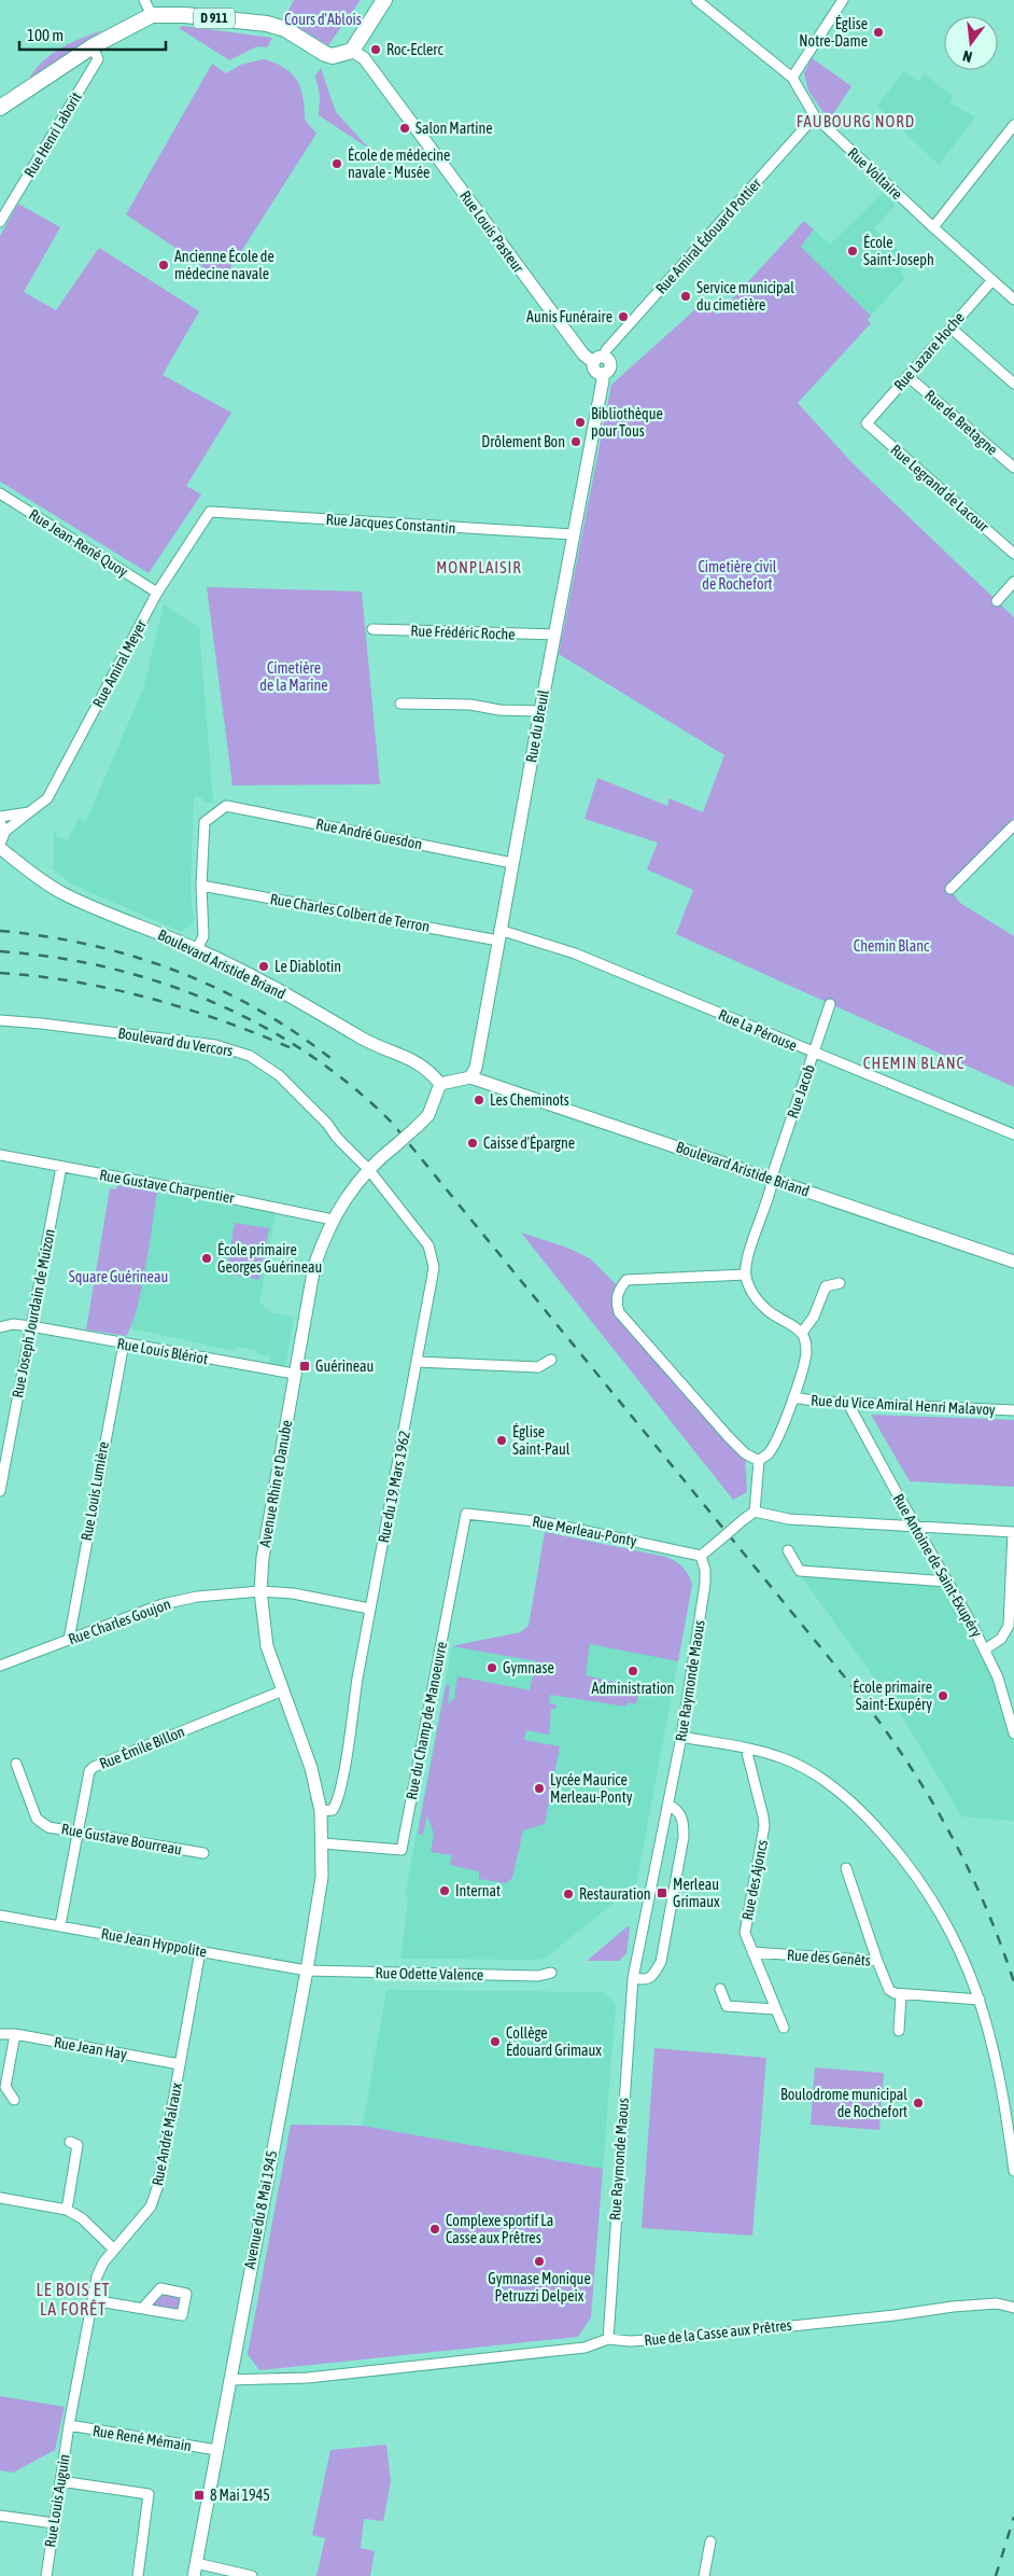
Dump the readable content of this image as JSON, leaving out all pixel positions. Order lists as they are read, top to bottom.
{
  "streets": {
    "main road": ["D 911"],
    "street": [
      "Rue Henri Laborit",
      "Rue Voltaire",
      "Rue Louis Pasteur",
      "Rue Amiral Édouard Pottier",
      "Rue Lazare Hoche",
      "Rue de Bretagne",
      "Rue Legrand de Lacour",
      "Rue Jacques Constantin",
      "Rue Jean-René Quoy",
      "Rue Frédéric Roche",
      "Rue Amiral Meyer",
      "Rue du Breuil",
      "Rue André Guesdon",
      "Rue Charles Colbert de Terron",
      "Boulevard Aristide Briand",
      "Rue La Pérouse",
      "Boulevard du Vercors",
      "Rue Jacob",
      "Rue Gustave Charpentier",
      "Rue Joseph Jourdain de Muizon",
      "Rue Louis Blériot",
      "Rue du Vice Amiral Henri Malavoy",
      "Avenue Rhin et Danube",
      "Rue du 19 Mars 1962",
      "Rue Louis Lumière",
      "Rue Merleau-Ponty",
      "Rue Antoine de Saint-Exupéry",
      "Rue Charles Goujon",
      "Rue Raymonde Maous",
      "Rue du Champ de Manoeuvre",
      "Rue Émile Billon",
      "Rue Gustave Bourreau",
      "Rue des Ajoncs",
      "Rue Jean Hyppolite",
      "Rue des Genêts",
      "Rue Odette Valence",
      "Rue Jean Hay",
      "Rue André Malraux",
      "Avenue du 8 Mai 1945",
      "Rue de la Casse aux Prêtres",
      "Rue René Mémain",
      "Rue Louis Auguin"
    ]
  },
  "crossings": [
    ["D 911", "Rue Henri Laborit"],
    ["D 911", "Rue Louis Pasteur"],
    ["Rue Voltaire", "Rue Amiral Édouard Pottier"],
    ["Rue Voltaire", "Rue Lazare Hoche"],
    ["Rue Louis Pasteur", "Rue Amiral Édouard Pottier"],
    ["Rue Louis Pasteur", "Rue du Breuil"],
    ["Rue Amiral Édouard Pottier", "Rue du Breuil"],
    ["Rue Lazare Hoche", "Rue de Bretagne"],
    ["Rue Lazare Hoche", "Rue Legrand de Lacour"],
    ["Rue Jacques Constantin", "Rue Amiral Meyer"],
    ["Rue Jacques Constantin", "Rue du Breuil"],
    ["Rue Jean-René Quoy", "Rue Amiral Meyer"],
    ["Rue Frédéric Roche", "Rue du Breuil"],
    ["Rue du Breuil", "Rue André Guesdon"],
    ["Rue du Breuil", "Rue Charles Colbert de Terron"],
    ["Rue du Breuil", "Boulevard Aristide Briand"],
    ["Rue du Breuil", "Rue La Pérouse"],
    ["Rue André Guesdon", "Rue Charles Colbert de Terron"],
    ["Rue Charles Colbert de Terron", "Rue La Pérouse"],
    ["Boulevard Aristide Briand", "Rue Jacob"],
    ["Boulevard Aristide Briand", "Avenue Rhin et Danube"],
    ["Rue La Pérouse", "Rue Jacob"],
    ["Boulevard du Vercors", "Avenue Rhin et Danube"],
    ["Boulevard du Vercors", "Rue du 19 Mars 1962"],
    ["Rue Gustave Charpentier", "Rue Joseph Jourdain de Muizon"],
    ["Rue Gustave Charpentier", "Avenue Rhin et Danube"],
    ["Rue Joseph Jourdain de Muizon", "Rue Louis Blériot"],
    ["Rue Louis Blériot", "Avenue Rhin et Danube"],
    ["Rue Louis Blériot", "Rue Louis Lumière"],
    ["Rue du Vice Amiral Henri Malavoy", "Rue Antoine de Saint-Exupéry"],
    ["Avenue Rhin et Danube", "Rue du 19 Mars 1962"],
    ["Avenue Rhin et Danube", "Rue Charles Goujon"],
    ["Avenue Rhin et Danube", "Rue du Champ de Manoeuvre"],
    ["Avenue Rhin et Danube", "Rue Émile Billon"],
    ["Avenue Rhin et Danube", "Avenue du 8 Mai 1945"],
    ["Rue du 19 Mars 1962", "Rue Charles Goujon"],
    ["Rue Louis Lumière", "Rue Charles Goujon"],
    ["Rue Merleau-Ponty", "Rue Raymonde Maous"],
    ["Rue Merleau-Ponty", "Rue du Champ de Manoeuvre"],
    ["Rue Raymonde Maous", "Rue de la Casse aux Prêtres"],
    ["Rue du Champ de Manoeuvre", "Avenue du 8 Mai 1945"],
    ["Rue Émile Billon", "Rue Gustave Bourreau"],
    ["Rue Émile Billon", "Rue Jean Hyppolite"],
    ["Rue des Ajoncs", "Rue des Genêts"],
    ["Rue Jean Hyppolite", "Rue Odette Valence"],
    ["Rue Jean Hyppolite", "Rue André Malraux"],
    ["Rue Jean Hyppolite", "Avenue du 8 Mai 1945"],
    ["Rue Odette Valence", "Avenue du 8 Mai 1945"],
    ["Rue Jean Hay", "Rue André Malraux"],
    ["Rue André Malraux", "Rue René Mémain"],
    ["Rue André Malraux", "Rue Louis Auguin"],
    ["Avenue du 8 Mai 1945", "Rue de la Casse aux Prêtres"],
    ["Avenue du 8 Mai 1945", "Rue René Mémain"],
    ["Rue René Mémain", "Rue Louis Auguin"]
  ],
  "districts": [
    "FAUBOURG NORD",
    "MONPLAISIR",
    "CHEMIN BLANC",
    "LE BOIS ET LA FORÊT"
  ],
  "parks": [
    "Cours d'Ablois",
    "Cimetière civil de Rochefort",
    "Cimetière de la Marine",
    "Chemin Blanc",
    "Square Guérineau"
  ],
  "places": {
    "other": [
      "Église Notre-Dame",
      "Roc-Eclerc",
      "Salon Martine",
      "École de médecine navale - Musée",
      "École Saint-Joseph",
      "Ancienne École de médecine navale",
      "Service municipal du cimetière",
      "Aunis Funéraire",
      "Bibliothèque pour Tous",
      "Drôlement Bon",
      "Le Diablotin",
      "Les Cheminots",
      "Caisse d'Épargne",
      "École primaire Georges Guérineau",
      "Église Saint-Paul",
      "Gymnase",
      "Administration",
      "École primaire Saint-Exupéry",
      "Lycée Maurice Merleau-Ponty",
      "Internat",
      "Restauration",
      "Collège Édouard Grimaux",
      "Boulodrome municipal de Rochefort",
      "Complexe sportif La Casse aux Prêtres",
      "Gymnase Monique Petruzzi Delpeix"
    ],
    "transit": ["Guérineau", "Merleau Grimaux", "8 Mai 1945"]
  },
  "scale_bar": "100 m",
  "north": "bottom"
}
